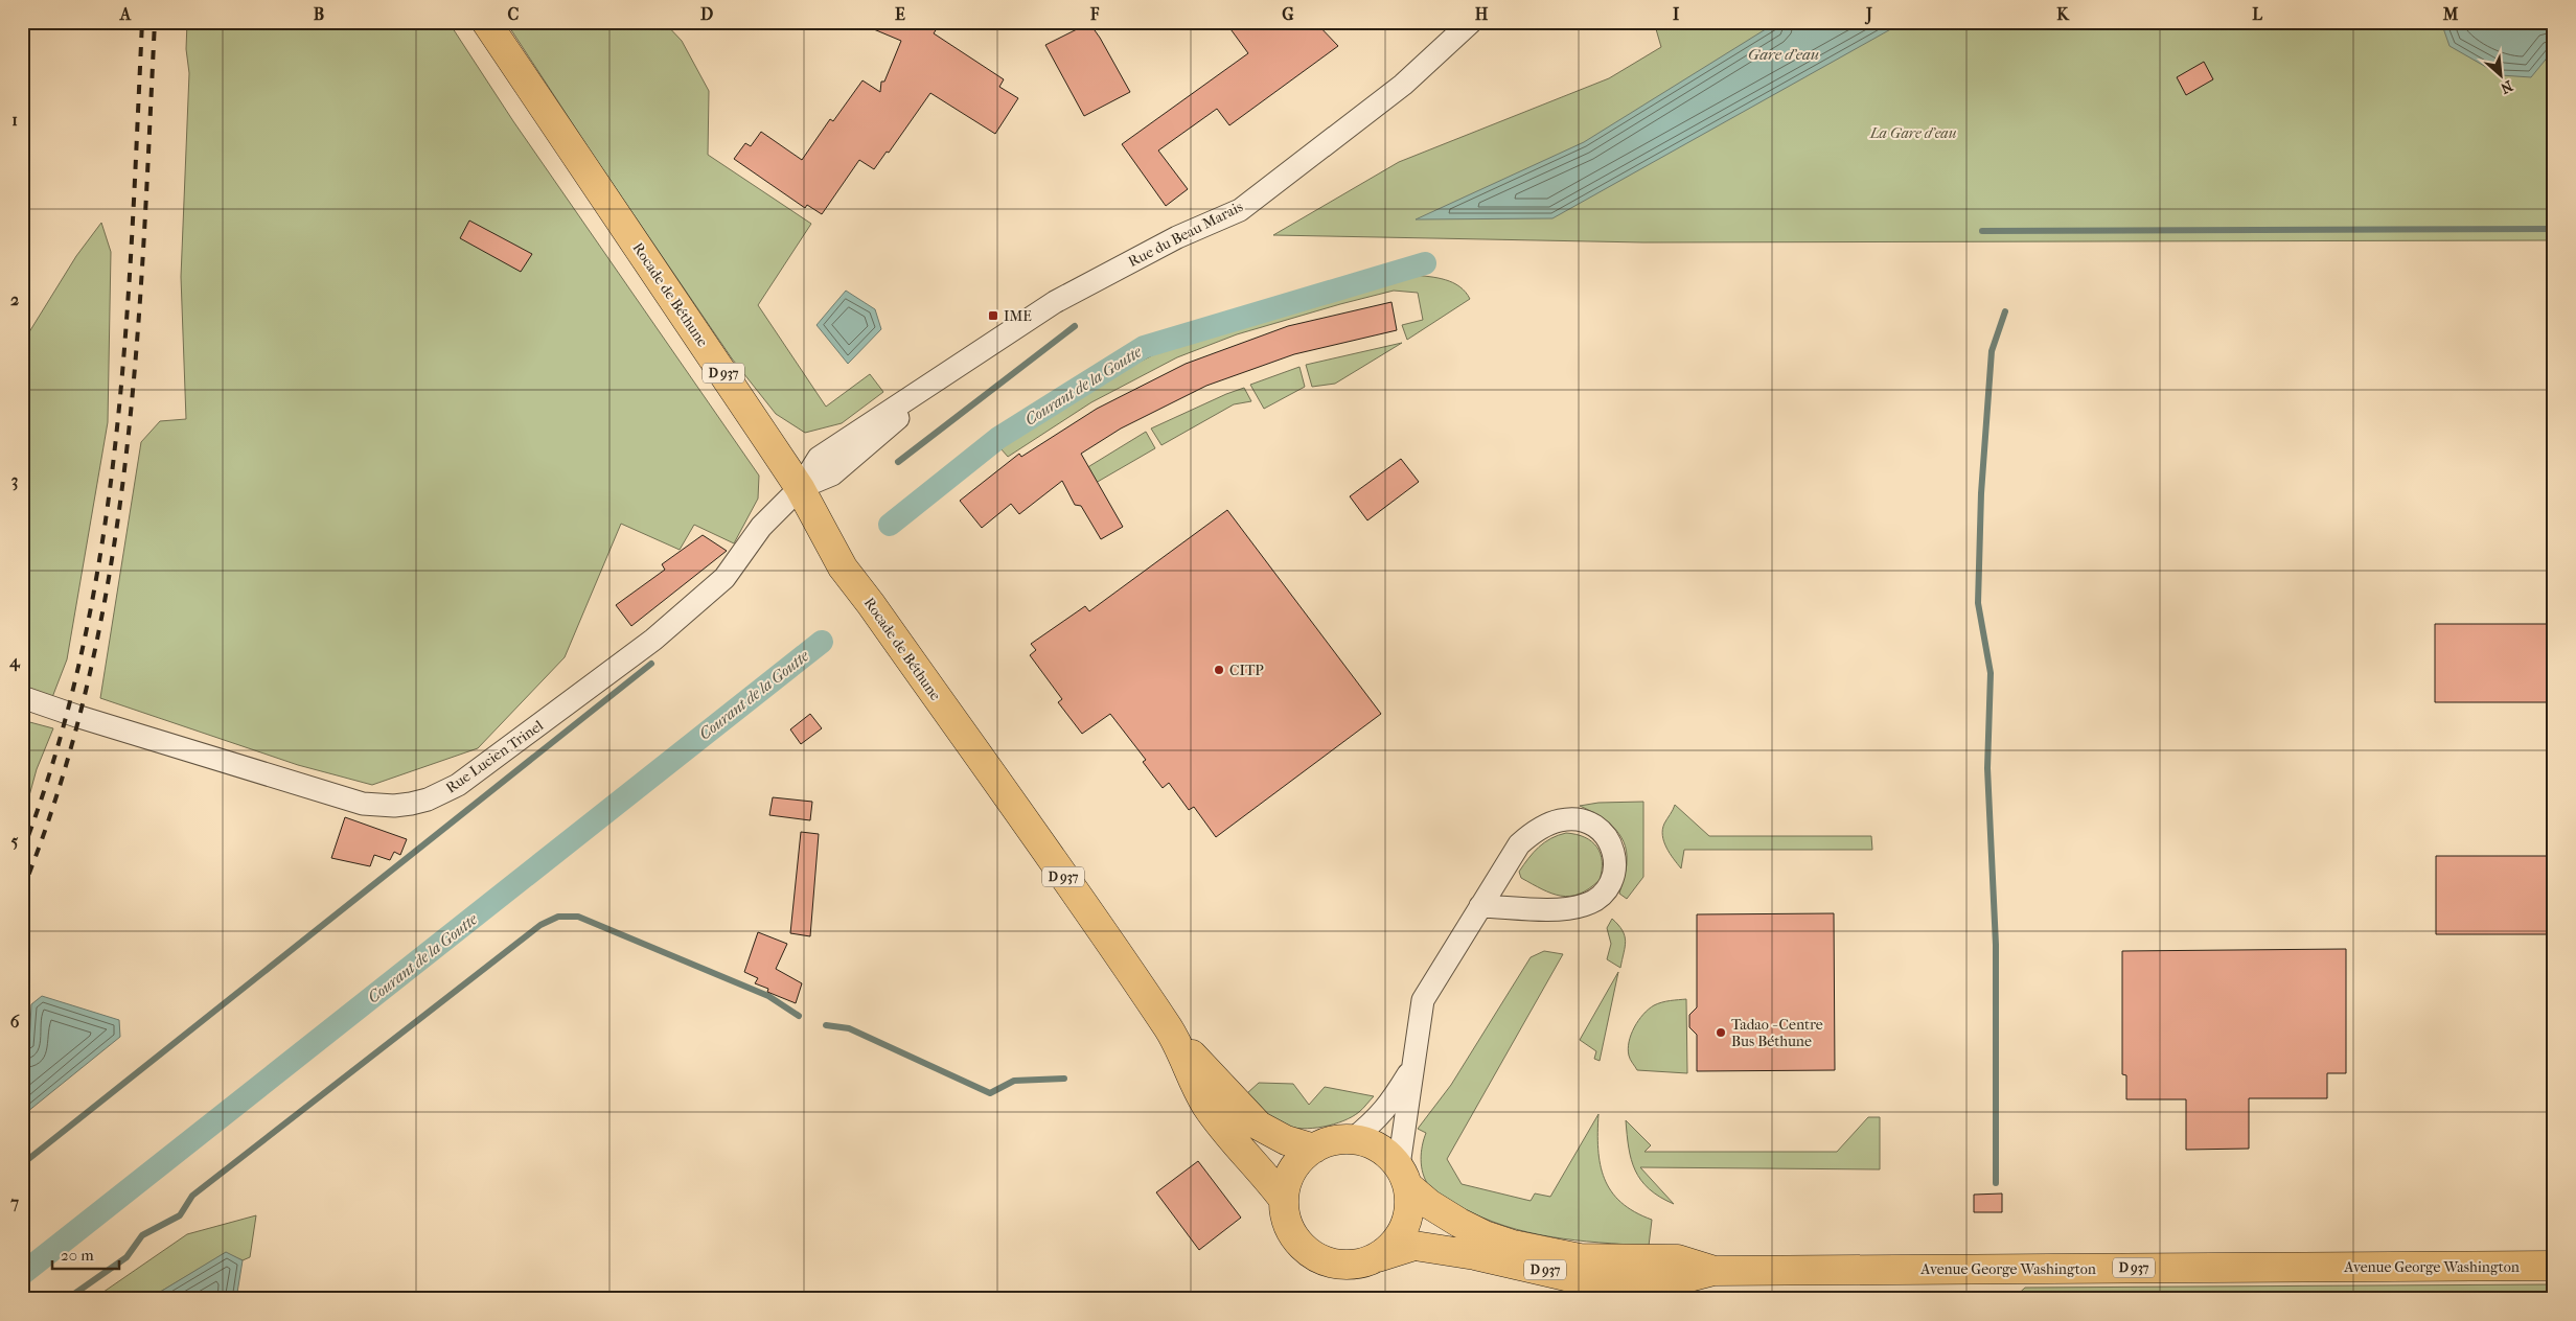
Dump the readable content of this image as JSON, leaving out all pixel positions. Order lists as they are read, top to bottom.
{
  "streets": {
    "main road": ["Rocade de Béthune", "D 937", "Avenue George Washington"],
    "street": ["Rue du Beau Marais", "Rue Lucien Trinel"]
  },
  "crossings": [
    ["Rue du Beau Marais", "Rocade de Béthune"],
    ["Rue du Beau Marais", "Rue Lucien Trinel"],
    ["Rocade de Béthune", "D 937"],
    ["Rocade de Béthune", "Rue Lucien Trinel"],
    ["D 937", "Avenue George Washington"]
  ],
  "water": ["Gare d'eau", "Courant de la Goutte"],
  "parks": ["La Gare d'eau"],
  "places": {
    "transit": ["IME"],
    "other": ["CITP", "Tadao - Centre Bus Béthune"]
  },
  "scale_bar": "20 m",
  "north": "bottom right",
  "grid": {
    "columns": [
      "A",
      "B",
      "C",
      "D",
      "E",
      "F",
      "G",
      "H",
      "I",
      "J",
      "K",
      "L",
      "M"
    ],
    "rows": [
      "1",
      "2",
      "3",
      "4",
      "5",
      "6",
      "7"
    ]
  }
}
